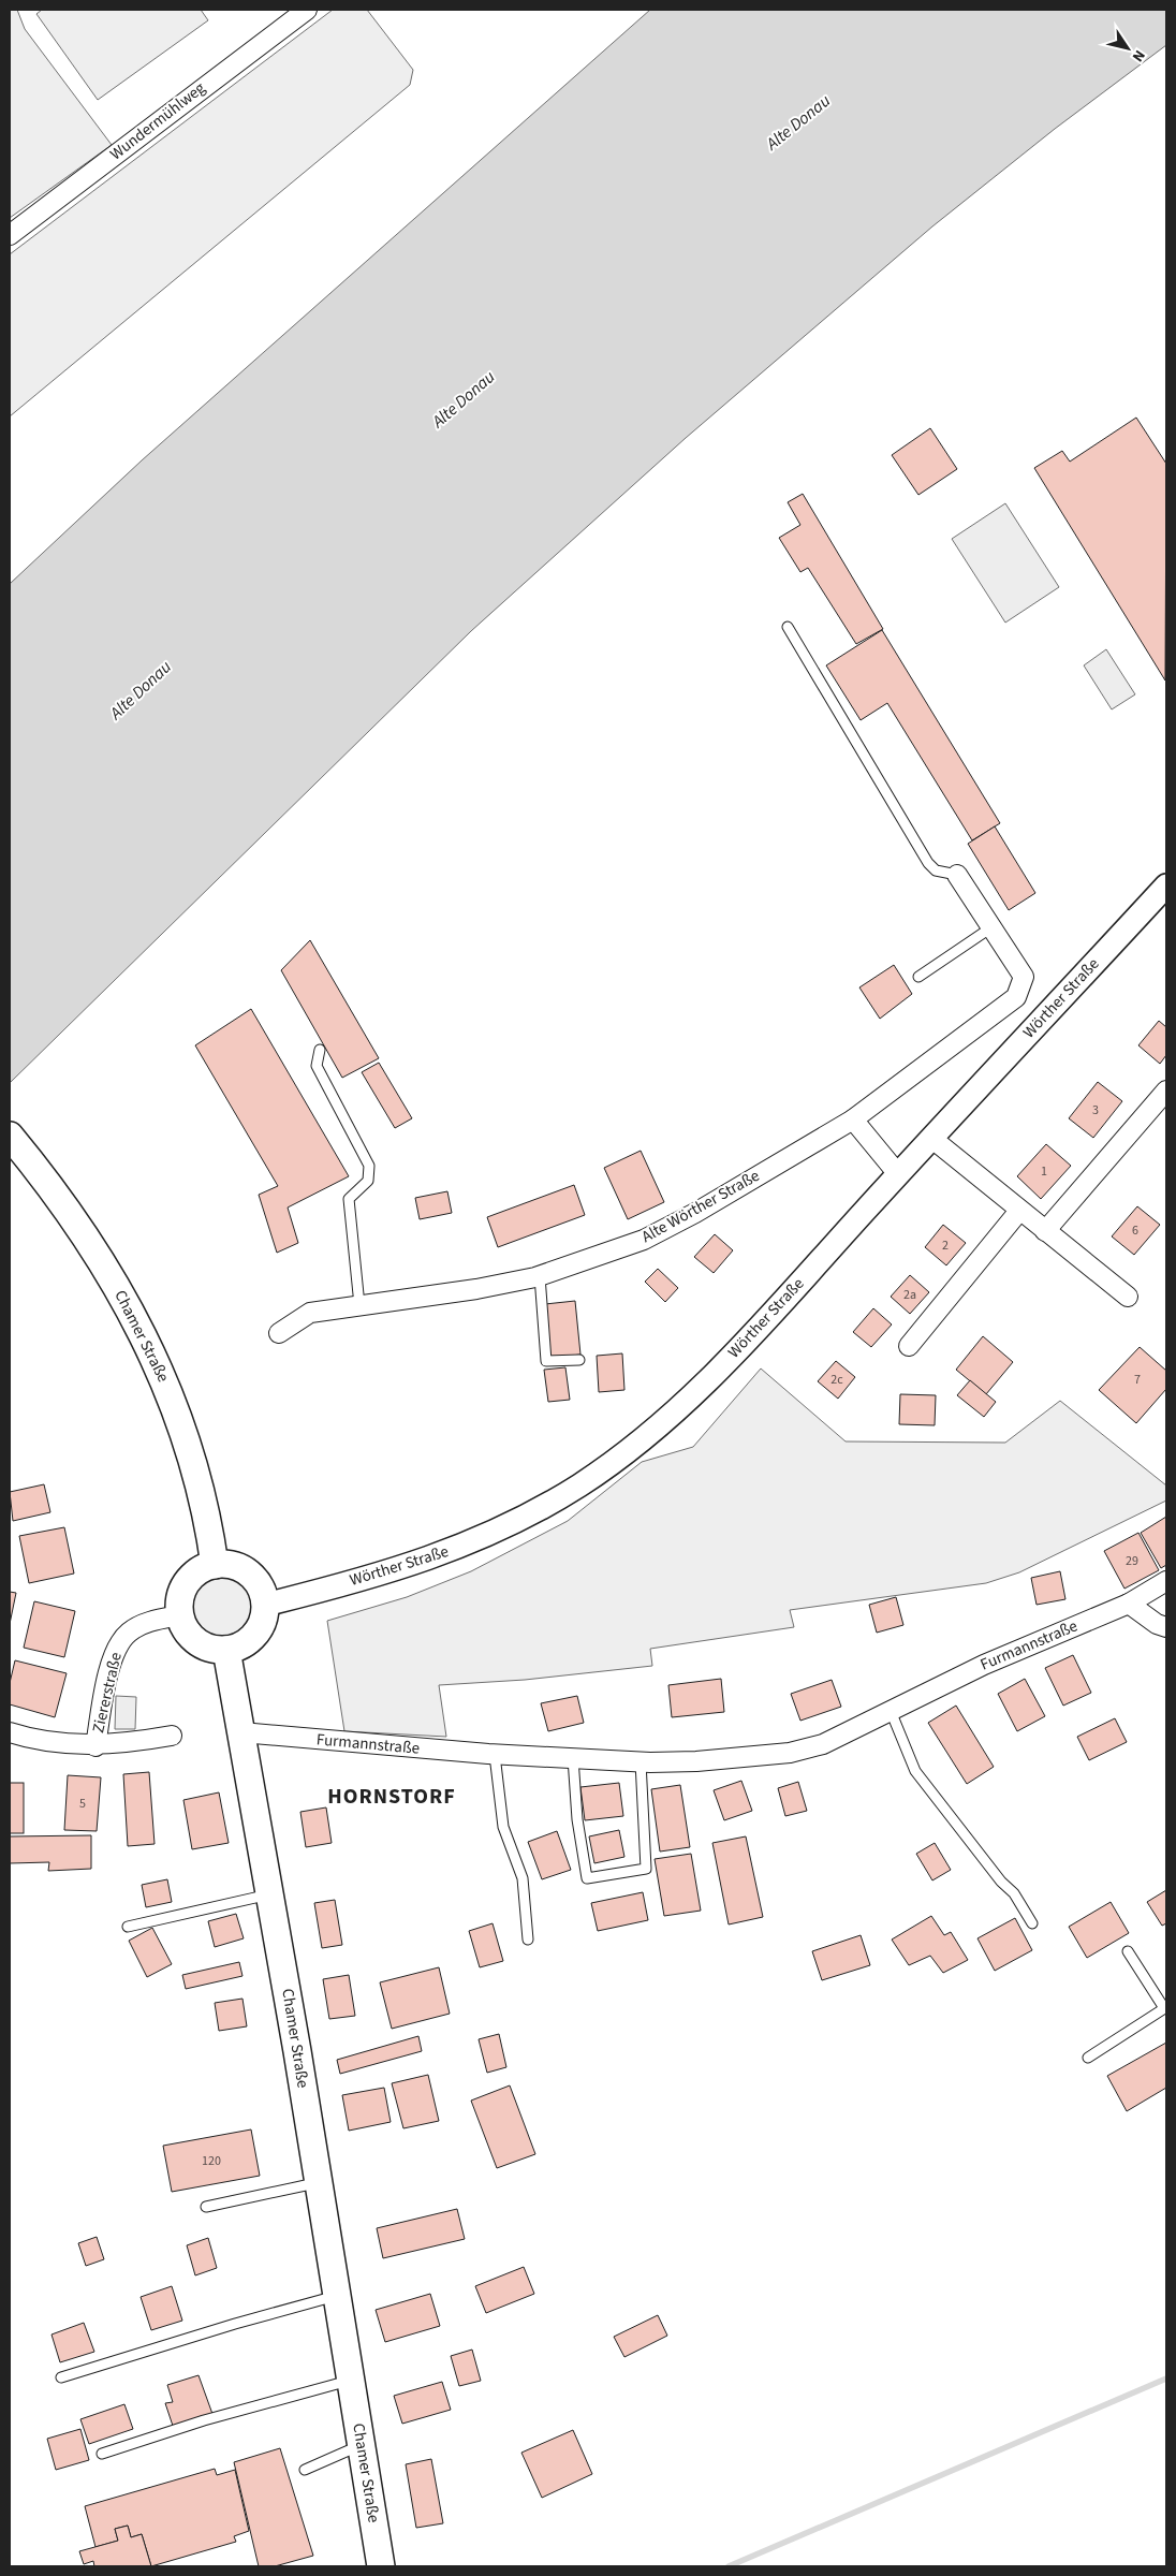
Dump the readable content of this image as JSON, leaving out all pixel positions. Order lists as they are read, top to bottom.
{
  "streets": {
    "main road": ["Chamer Straße"],
    "street": [
      "Wundermühlweg",
      "Wörther Straße",
      "Alte Wörther Straße",
      "Furmannstraße",
      "Ziererstraße"
    ]
  },
  "crossings": [
    ["Wörther Straße", "Chamer Straße"],
    ["Wörther Straße", "Ziererstraße"],
    ["Chamer Straße", "Furmannstraße"],
    ["Chamer Straße", "Ziererstraße"]
  ],
  "districts": ["HORNSTORF"],
  "water": ["Alte Donau"],
  "house_numbers": [
    "3",
    "1",
    "6",
    "2",
    "2a",
    "2c",
    "7",
    "29",
    "5",
    "120"
  ],
  "north": "bottom right"
}
